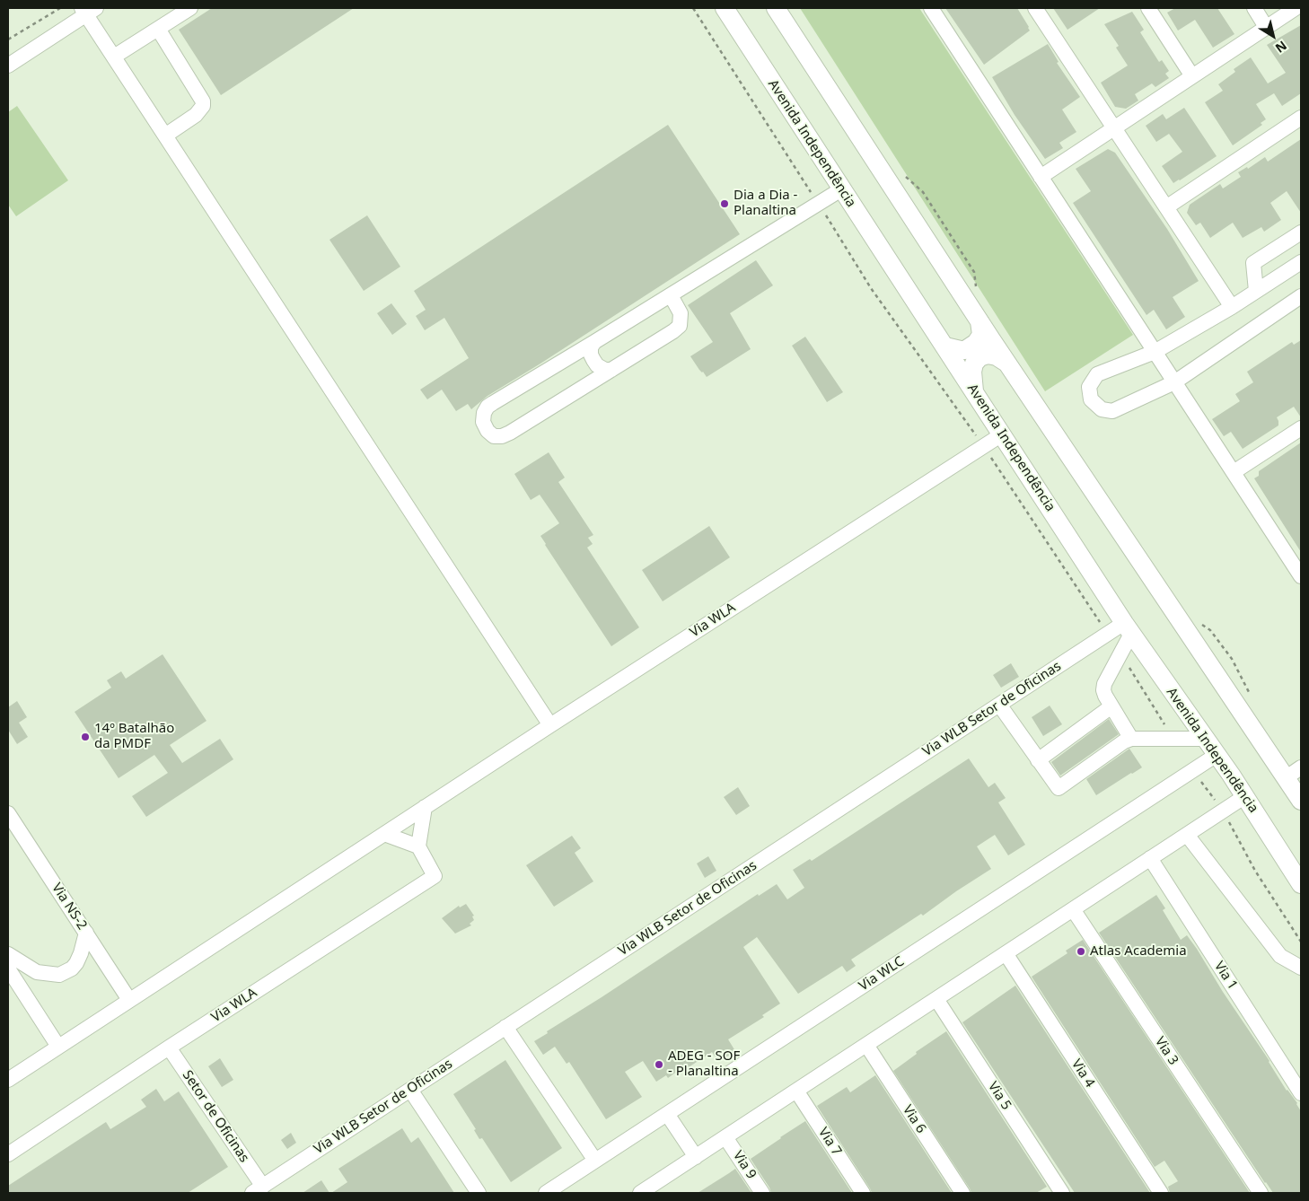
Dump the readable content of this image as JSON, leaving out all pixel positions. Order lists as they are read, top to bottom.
{
  "streets": {
    "main road": ["Avenida Independência"],
    "street": [
      "Via WLA",
      "Via WLB Setor de Oficinas",
      "Via NS-2",
      "Via WLC",
      "Via 1",
      "Via 3",
      "Via 4",
      "Via 5",
      "Setor de Oficinas",
      "Via 6",
      "Via 7",
      "Via 9"
    ]
  },
  "crossings": [
    ["Avenida Independência", "Via WLA"],
    ["Avenida Independência", "Via WLB Setor de Oficinas"],
    ["Avenida Independência", "Via WLC"],
    ["Via WLA", "Via NS-2"],
    ["Via WLA", "Setor de Oficinas"],
    ["Via WLB Setor de Oficinas", "Setor de Oficinas"]
  ],
  "places": [
    "Dia a Dia - Planaltina",
    "14º Batalhão da PMDF",
    "Atlas Academia",
    "ADEG - SOF - Planaltina"
  ],
  "north": "bottom right"
}
